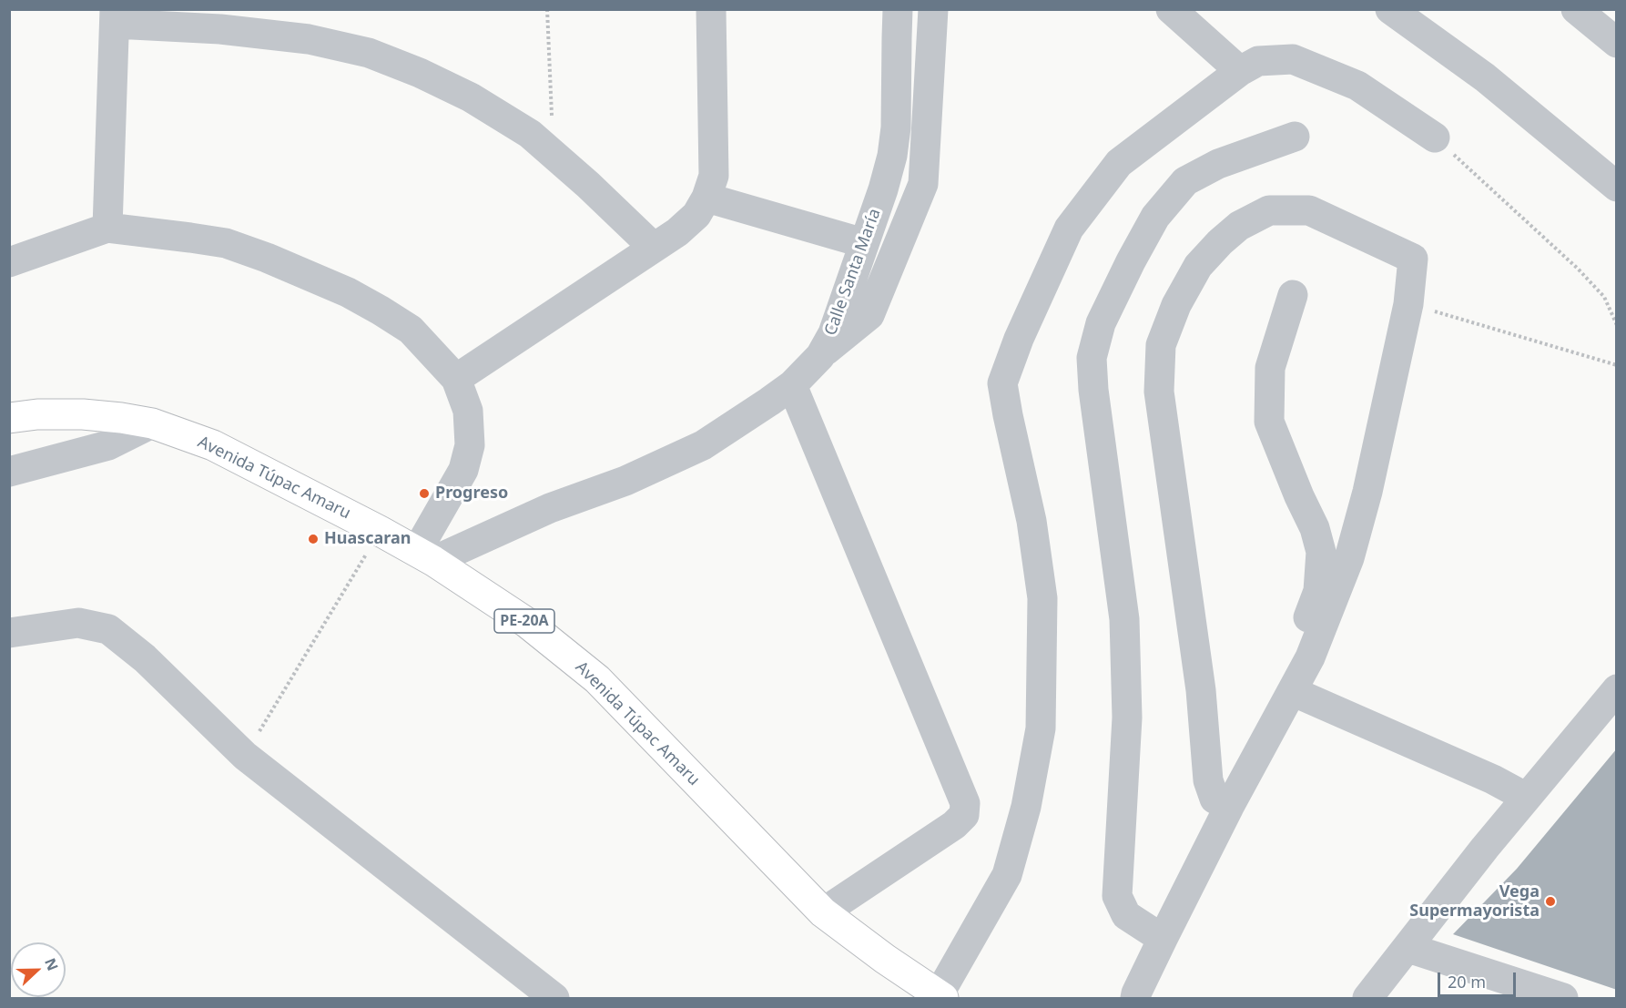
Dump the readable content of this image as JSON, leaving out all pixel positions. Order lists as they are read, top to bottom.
{
  "streets": {
    "highway": ["Avenida Túpac Amaru", "PE-20A"],
    "street": ["Calle Santa María"]
  },
  "crossings": [
    ["Calle Santa María", "Avenida Túpac Amaru"]
  ],
  "places": ["Progreso", "Huascaran", "Vega Supermayorista"],
  "scale_bar": "20 m",
  "north": "right"
}
